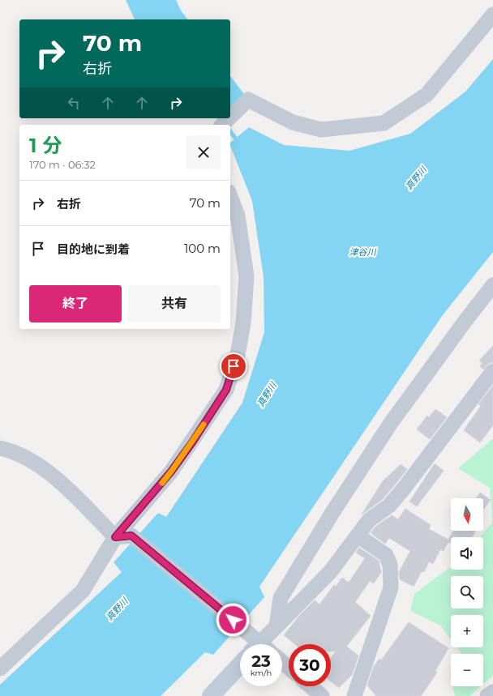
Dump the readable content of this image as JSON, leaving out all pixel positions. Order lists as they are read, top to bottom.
{
  "water": ["真野川", "津谷川"],
  "north": "bottom",
  "page": {
    "turn": ["70 m", "右折"],
    "heading": ["1 分", "170 m · 06:32"],
    "list": [
      {
        "name": "右折",
        "value": "70 m"
      },
      {
        "name": "目的地に到着",
        "value": "100 m"
      }
    ],
    "buttons": ["終了", "共有"],
    "map_buttons": ["+", "−"],
    "speed": "23 km/h",
    "limit": "30"
  }
}
